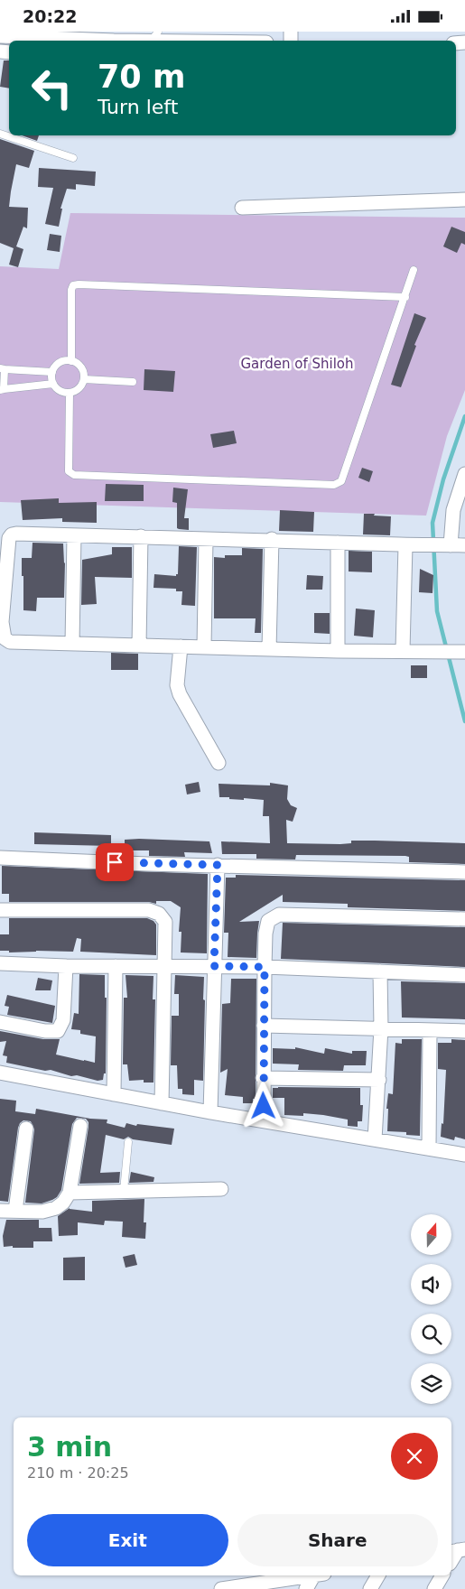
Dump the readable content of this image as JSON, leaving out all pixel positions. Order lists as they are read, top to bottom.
{
  "parks": ["Garden of Shiloh"],
  "north": "top",
  "page": {
    "status": "20:22",
    "turn": ["70 m", "Turn left"],
    "heading": ["3 min", "210 m · 20:25"],
    "buttons": ["Exit", "Share"]
  }
}
